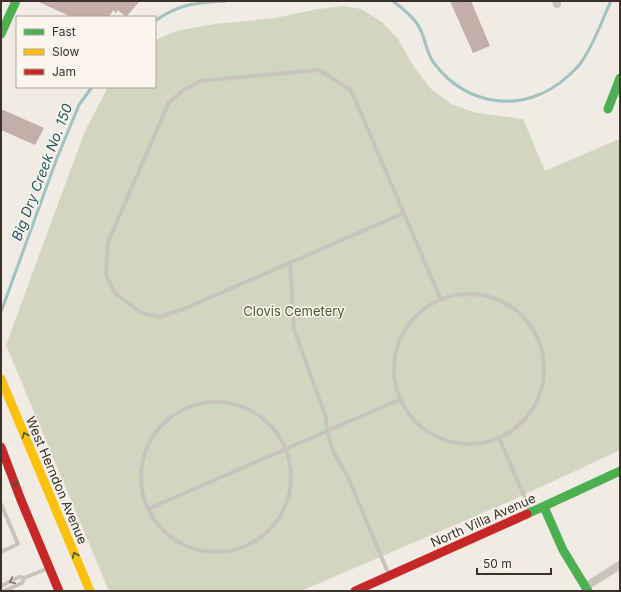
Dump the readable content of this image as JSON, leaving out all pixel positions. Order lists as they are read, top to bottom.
{
  "streets": {
    "main road": ["West Herndon Avenue", "North Villa Avenue"]
  },
  "water": ["Big Dry Creek No. 150"],
  "parks": ["Clovis Cemetery"],
  "legend": ["Fast", "Slow", "Jam"],
  "scale_bar": "50 m"
}
